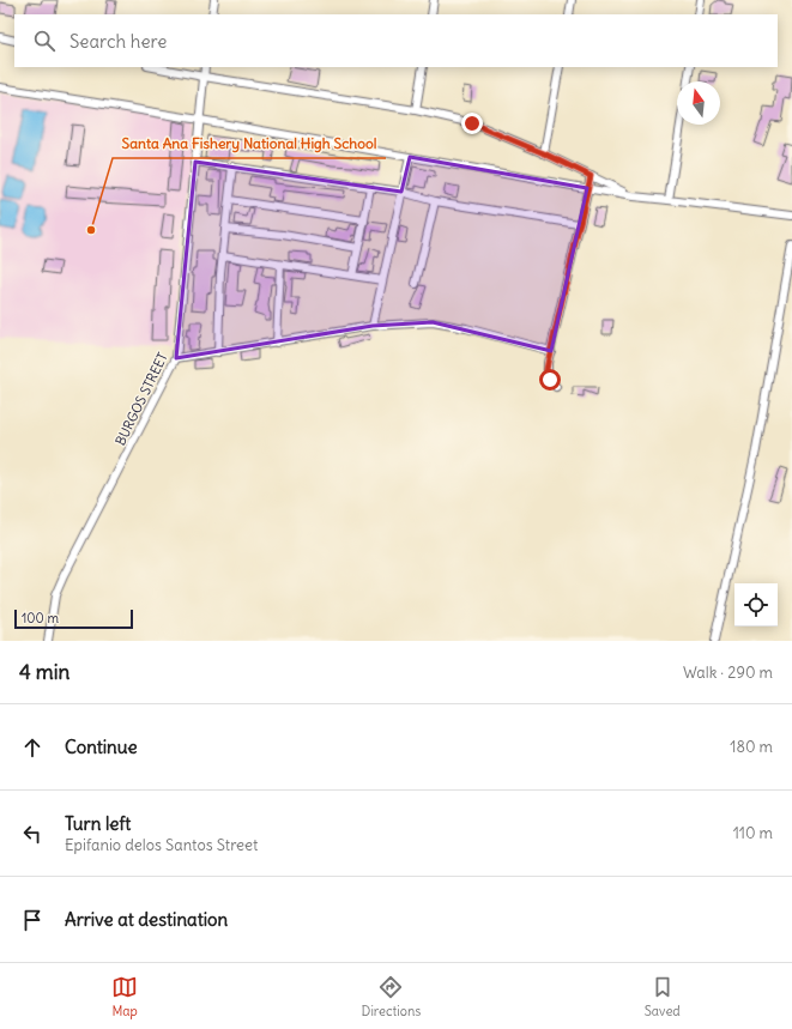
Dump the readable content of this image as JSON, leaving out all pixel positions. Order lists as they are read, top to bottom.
{
  "streets": {
    "street": ["BURGOS STREET"]
  },
  "places": ["Santa Ana Fishery National High School"],
  "scale_bar": "100 m",
  "north": "top",
  "page": {
    "search": "Search here",
    "scale": "100 m",
    "heading": ["4 min", "Walk · 290 m"],
    "list": [
      ["Continue", "180 m"],
      ["Turn left", "Epifanio delos Santos Street", "110 m"],
      "Arrive at destination"
    ],
    "nav": ["Map", "Directions", "Saved"]
  }
}
